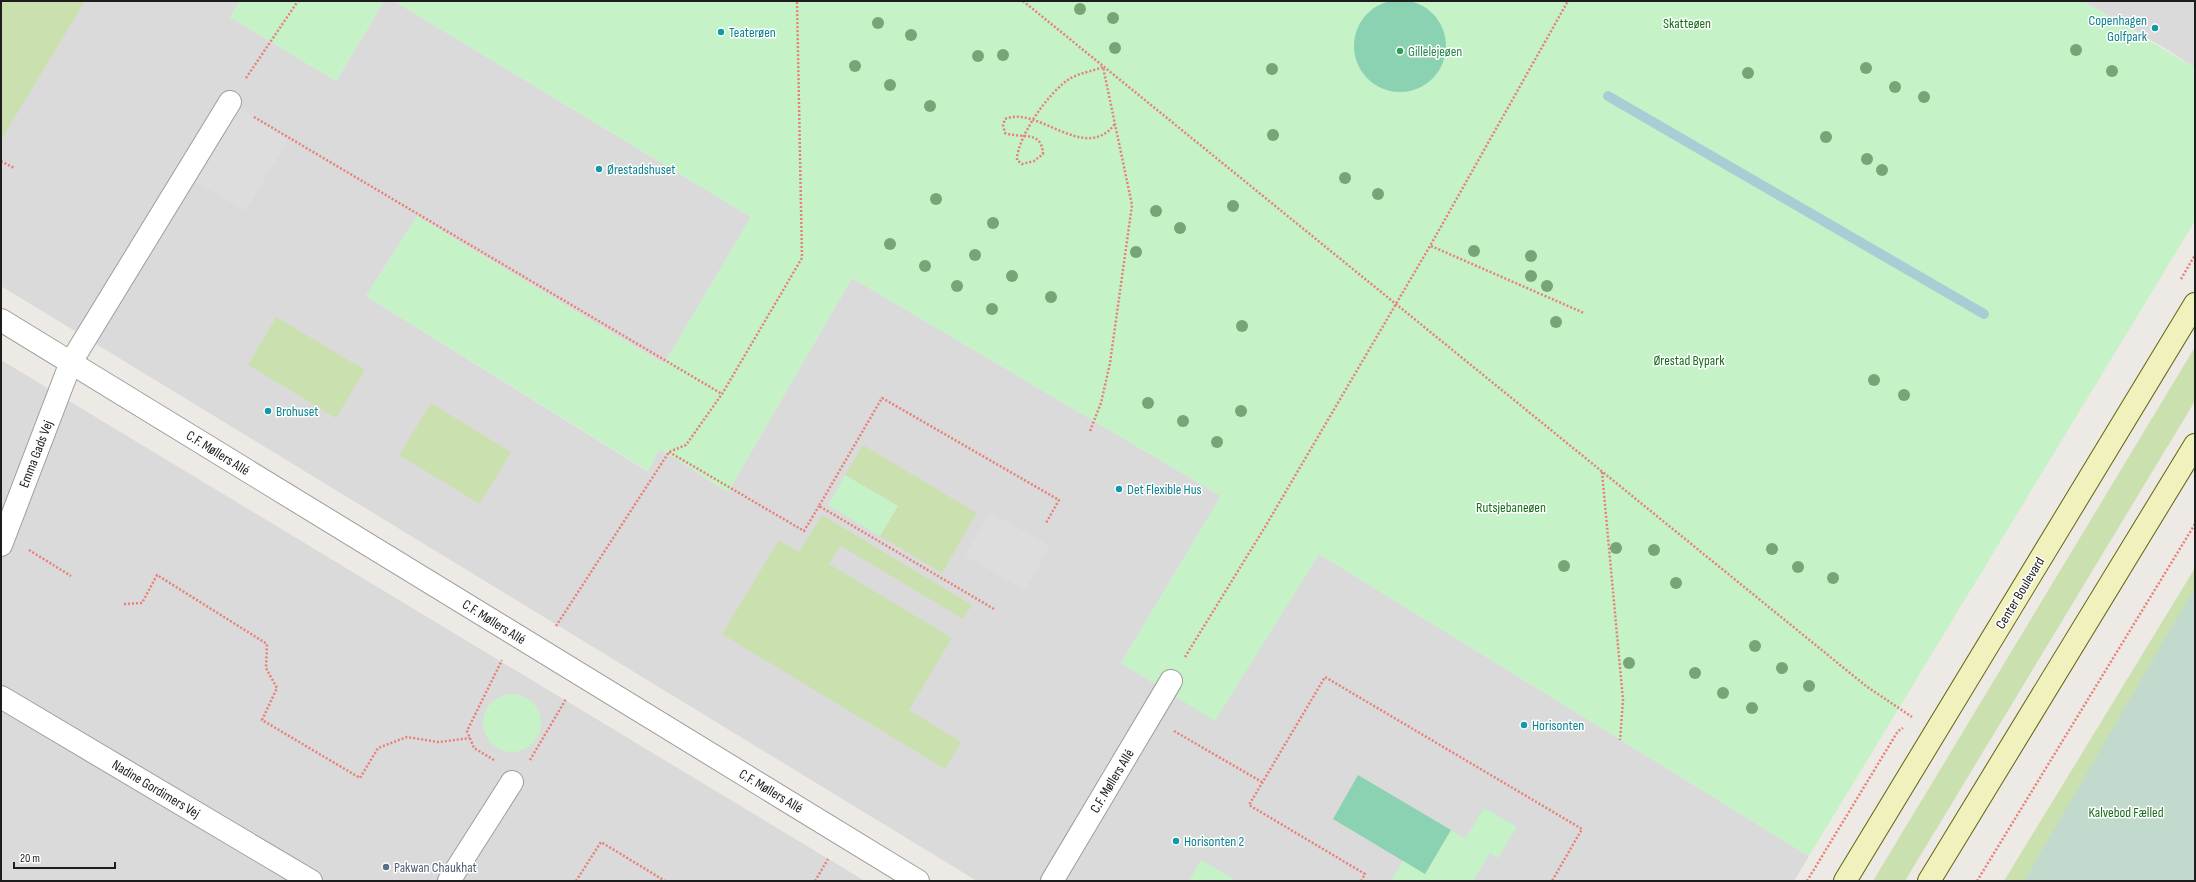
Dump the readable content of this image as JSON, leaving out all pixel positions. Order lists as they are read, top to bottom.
{
  "streets": {
    "street": [
      "C.F. Møllers Allé",
      "Emma Gads Vej",
      "Center Boulevard",
      "Nadine Gordimers Vej"
    ]
  },
  "crossings": [
    ["C.F. Møllers Allé", "Emma Gads Vej"]
  ],
  "parks": [
    "Skatteøen",
    "Ørestad Bypark",
    "Rutsjebaneøen",
    "Kalvebod Fælled"
  ],
  "places": [
    "Copenhagen Golfpark",
    "Teaterøen",
    "Gillelejeøen",
    "Ørestadshuset",
    "Brohuset",
    "Det Flexible Hus",
    "Horisonten",
    "Horisonten 2",
    "Pakwan Chaukhat"
  ],
  "scale_bar": "20 m"
}
